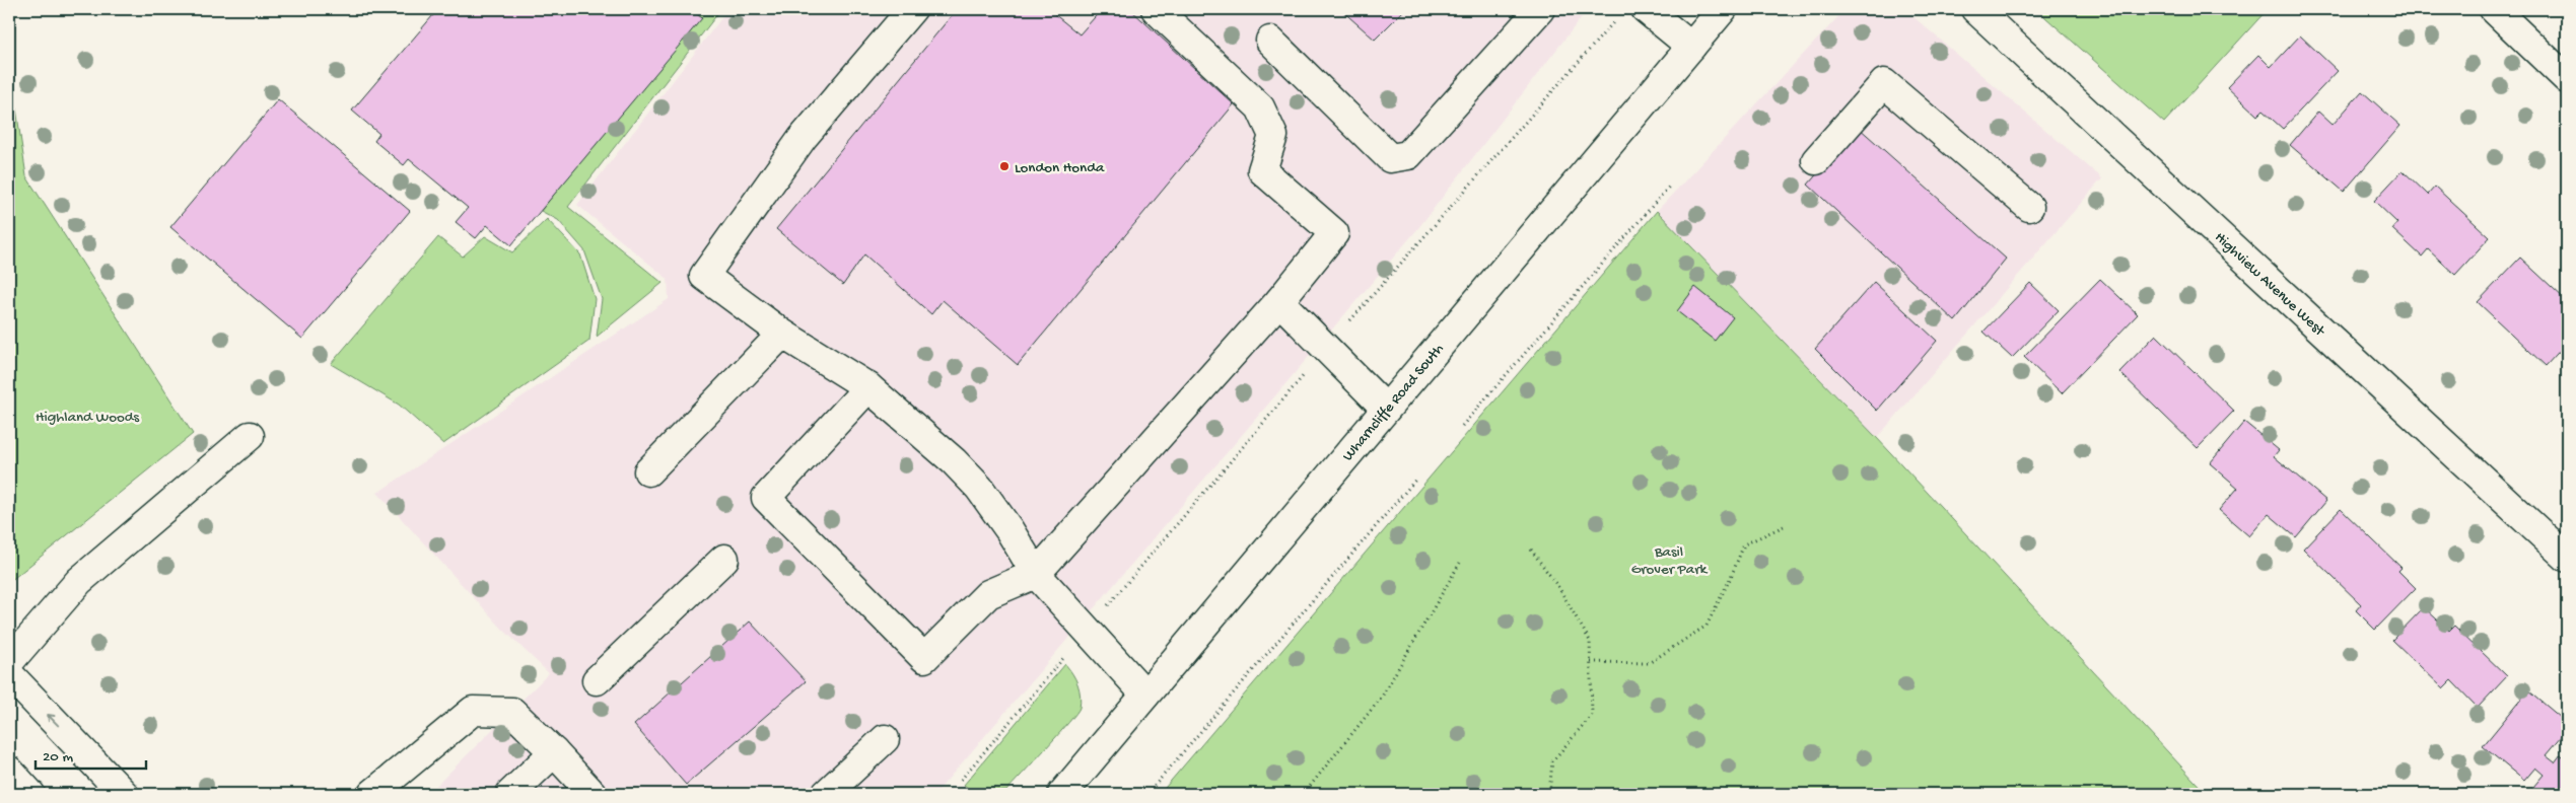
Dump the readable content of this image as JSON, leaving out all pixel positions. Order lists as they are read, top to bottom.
{
  "streets": {
    "main road": ["Highview Avenue West", "Wharncliffe Road South"]
  },
  "parks": ["Highland Woods", "Basil Grover Park"],
  "places": ["London Honda"],
  "scale_bar": "20 m"
}
